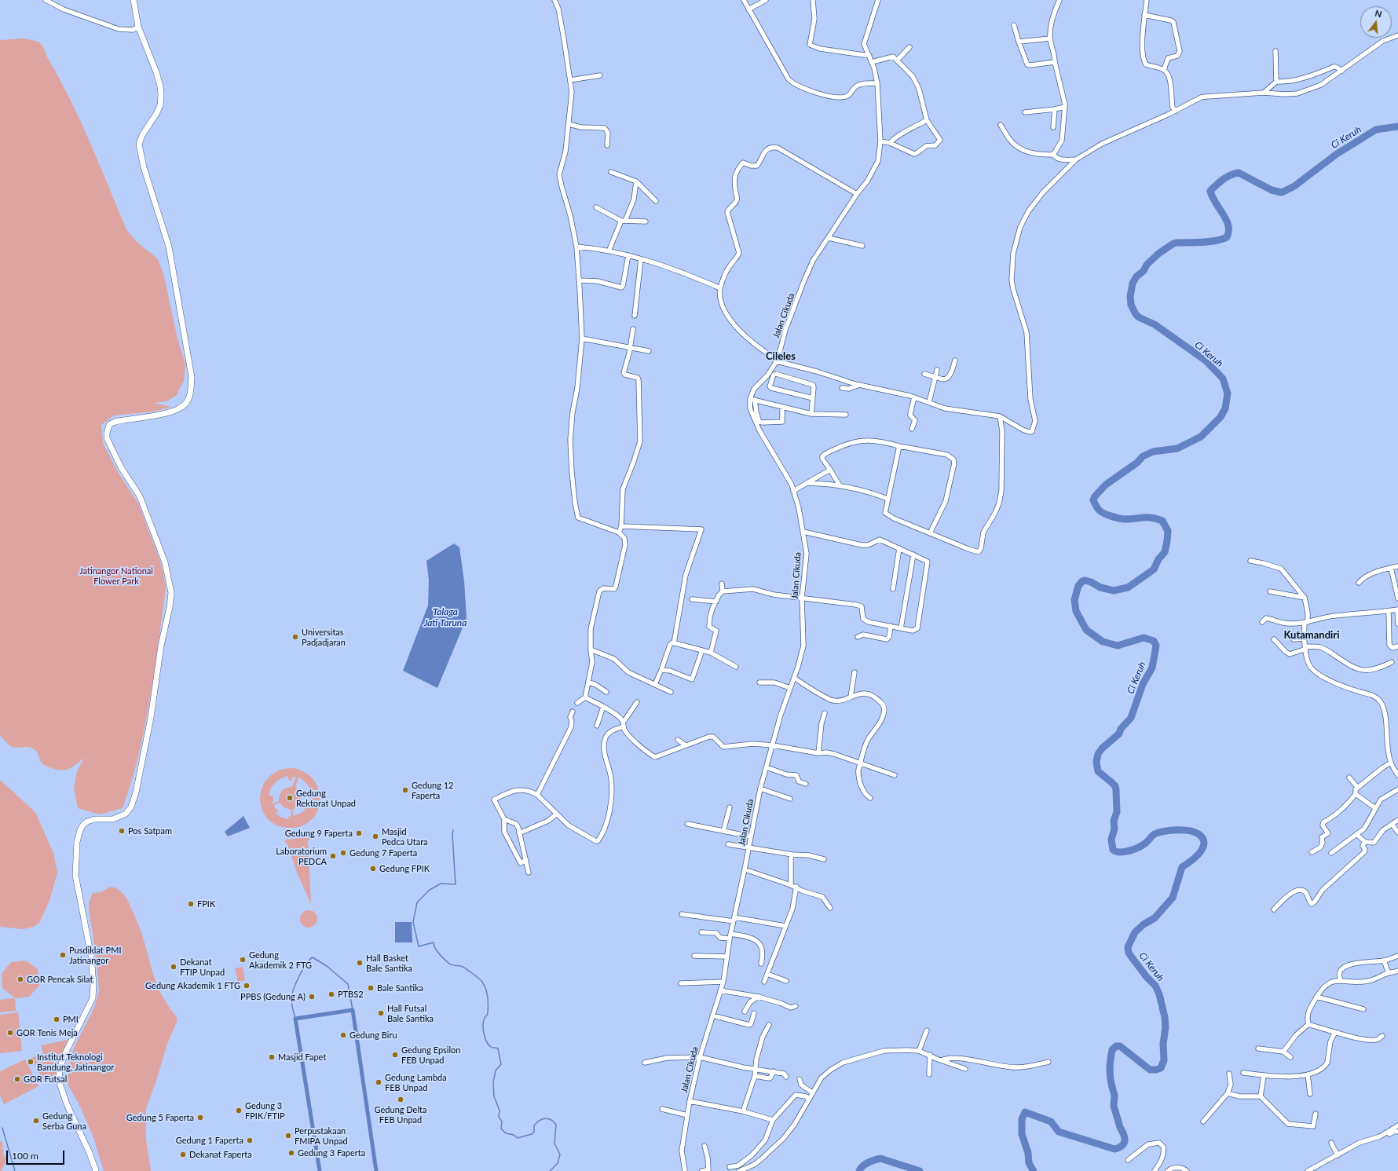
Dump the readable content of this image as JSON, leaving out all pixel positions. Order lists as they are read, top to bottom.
{
  "streets": {
    "street": ["Jalan Cikuda"]
  },
  "districts": ["Cileles", "Kutamandiri"],
  "water": ["Ci Keruh", "Talaga Jati Taruna"],
  "parks": ["Jatinangor National Flower Park"],
  "places": [
    "Universitas Padjadjaran",
    "Gedung 12 Faperta",
    "Gedung Rektorat Unpad",
    "Pos Satpam",
    "Gedung 9 Faperta",
    "Masjid Pedca Utara",
    "Gedung 7 Faperta",
    "Laboratorium PEDCA",
    "Gedung FPIK",
    "FPIK",
    "Pusdiklat PMI Jatinangor",
    "Gedung Akademik 2 FTG",
    "Hall Basket Bale Santika",
    "Dekanat FTIP Unpad",
    "GOR Pencak Silat",
    "Gedung Akademik 1 FTG",
    "Bale Santika",
    "PTBS2",
    "PPBS (Gedung A)",
    "Hall Futsal Bale Santika",
    "PMI",
    "GOR Tenis Meja",
    "Gedung Biru",
    "Gedung Epsilon FEB Unpad",
    "Masjid Fapet",
    "Institut Teknologi Bandung, Jatinangor",
    "GOR Futsal",
    "Gedung Lambda FEB Unpad",
    "Gedung Delta FEB Unpad",
    "Gedung 3 FPIK/FTIP",
    "Gedung 5 Faperta",
    "Gedung Serba Guna",
    "Perpustakaan FMIPA Unpad",
    "Gedung 1 Faperta",
    "Gedung 3 Faperta",
    "Dekanat Faperta"
  ],
  "scale_bar": "100 m",
  "north": "top"
}
